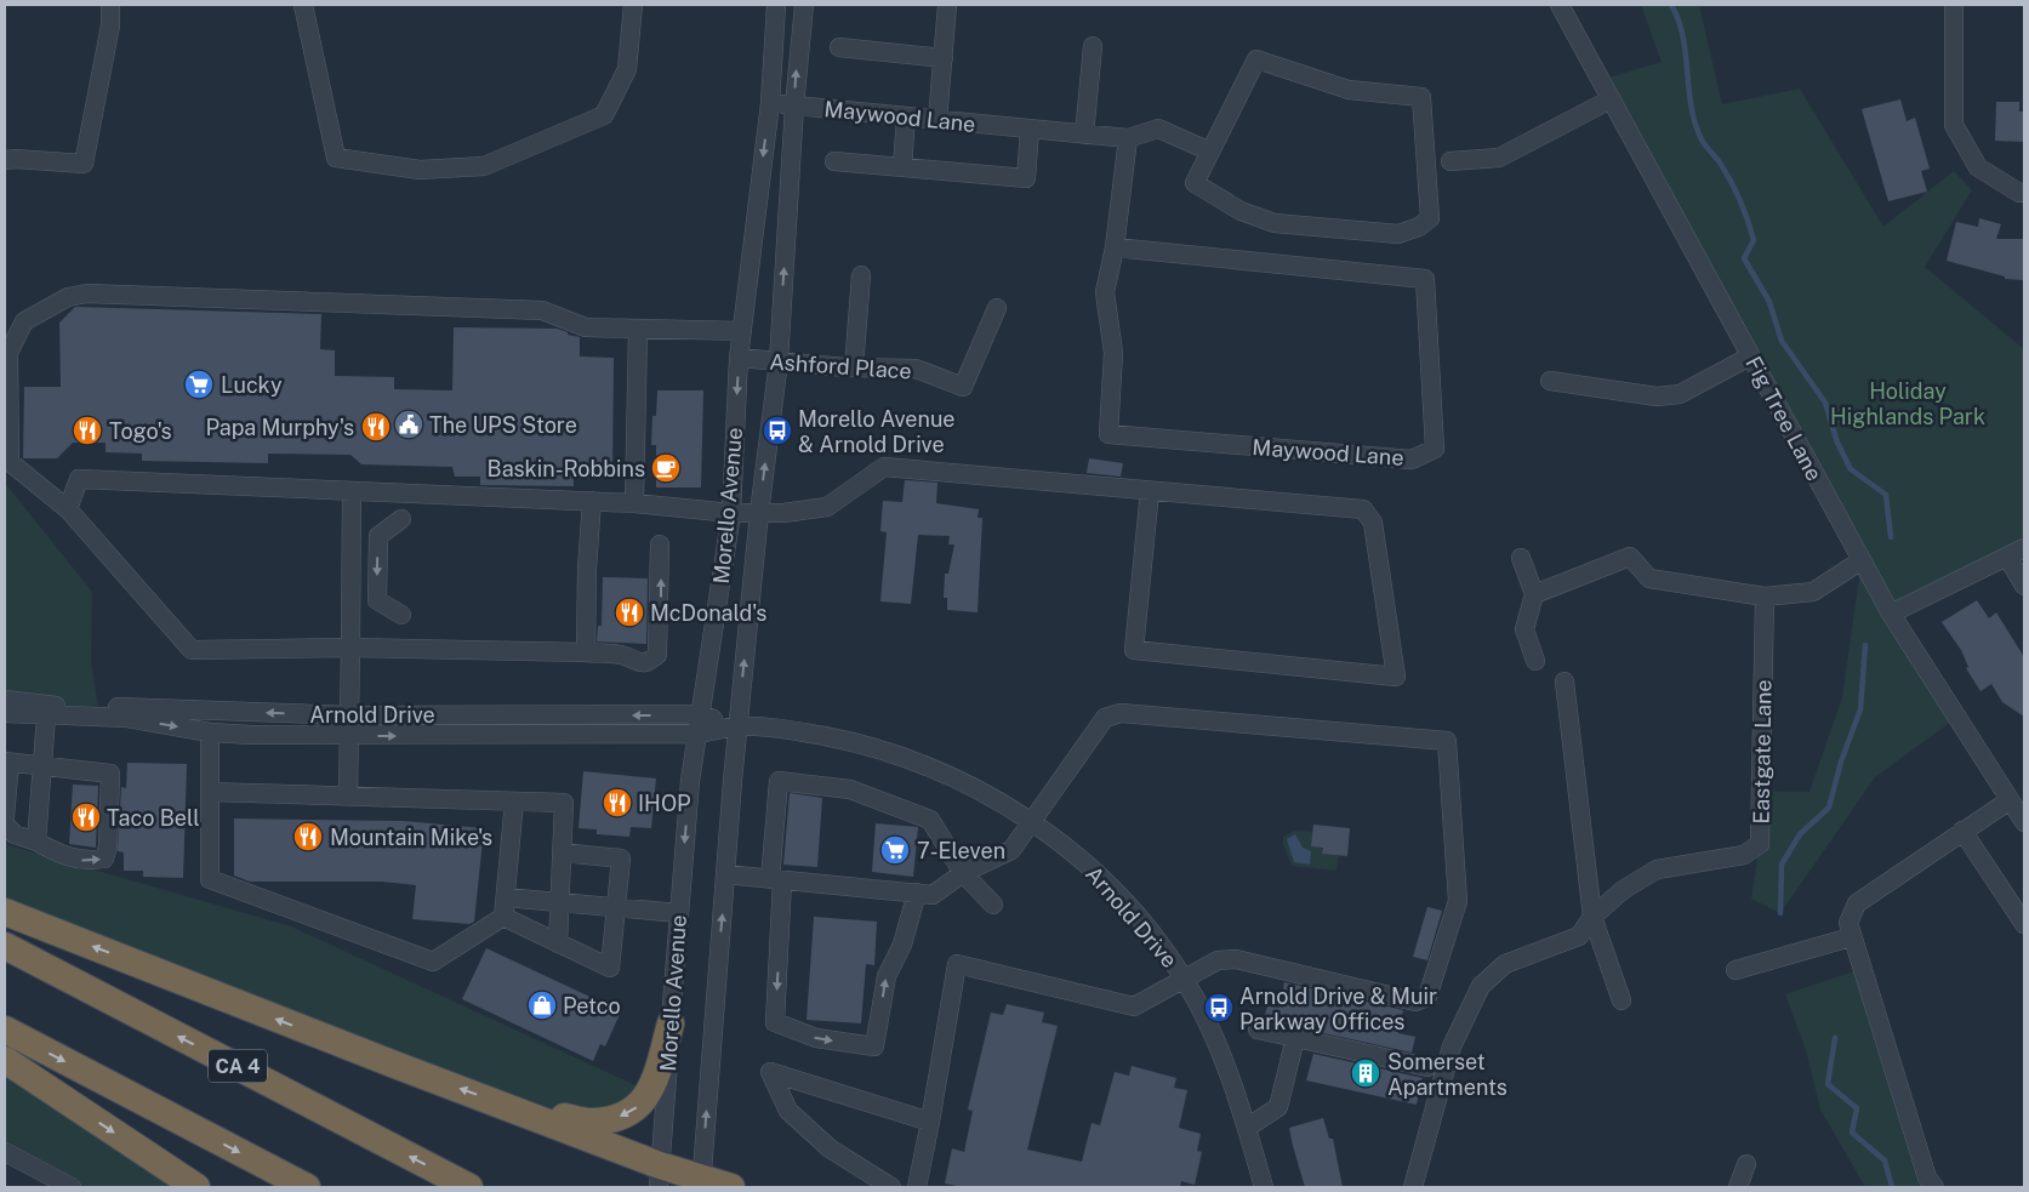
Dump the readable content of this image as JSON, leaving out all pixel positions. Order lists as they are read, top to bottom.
{
  "streets": {
    "highway": ["CA 4"],
    "street": [
      "Maywood Lane",
      "Ashford Place",
      "Fig Tree Lane",
      "Morello Avenue",
      "Arnold Drive",
      "Eastgate Lane"
    ]
  },
  "crossings": [
    ["Maywood Lane", "Morello Avenue"],
    ["Ashford Place", "Morello Avenue"],
    ["Morello Avenue", "Arnold Drive"]
  ],
  "parks": ["Holiday Highlands Park"],
  "places": {
    "supermarket": ["Lucky", "7-Eleven"],
    "public building": ["The UPS Store"],
    "restaurant": [
      "Papa Murphy's",
      "Togo's",
      "McDonald's",
      "IHOP",
      "Taco Bell",
      "Mountain Mike's"
    ],
    "bus stop": ["Morello Avenue & Arnold Drive", "Arnold Drive & Muir Parkway Offices"],
    "cafe": ["Baskin-Robbins"],
    "shop": ["Petco"],
    "building": ["Somerset Apartments"]
  }
}
